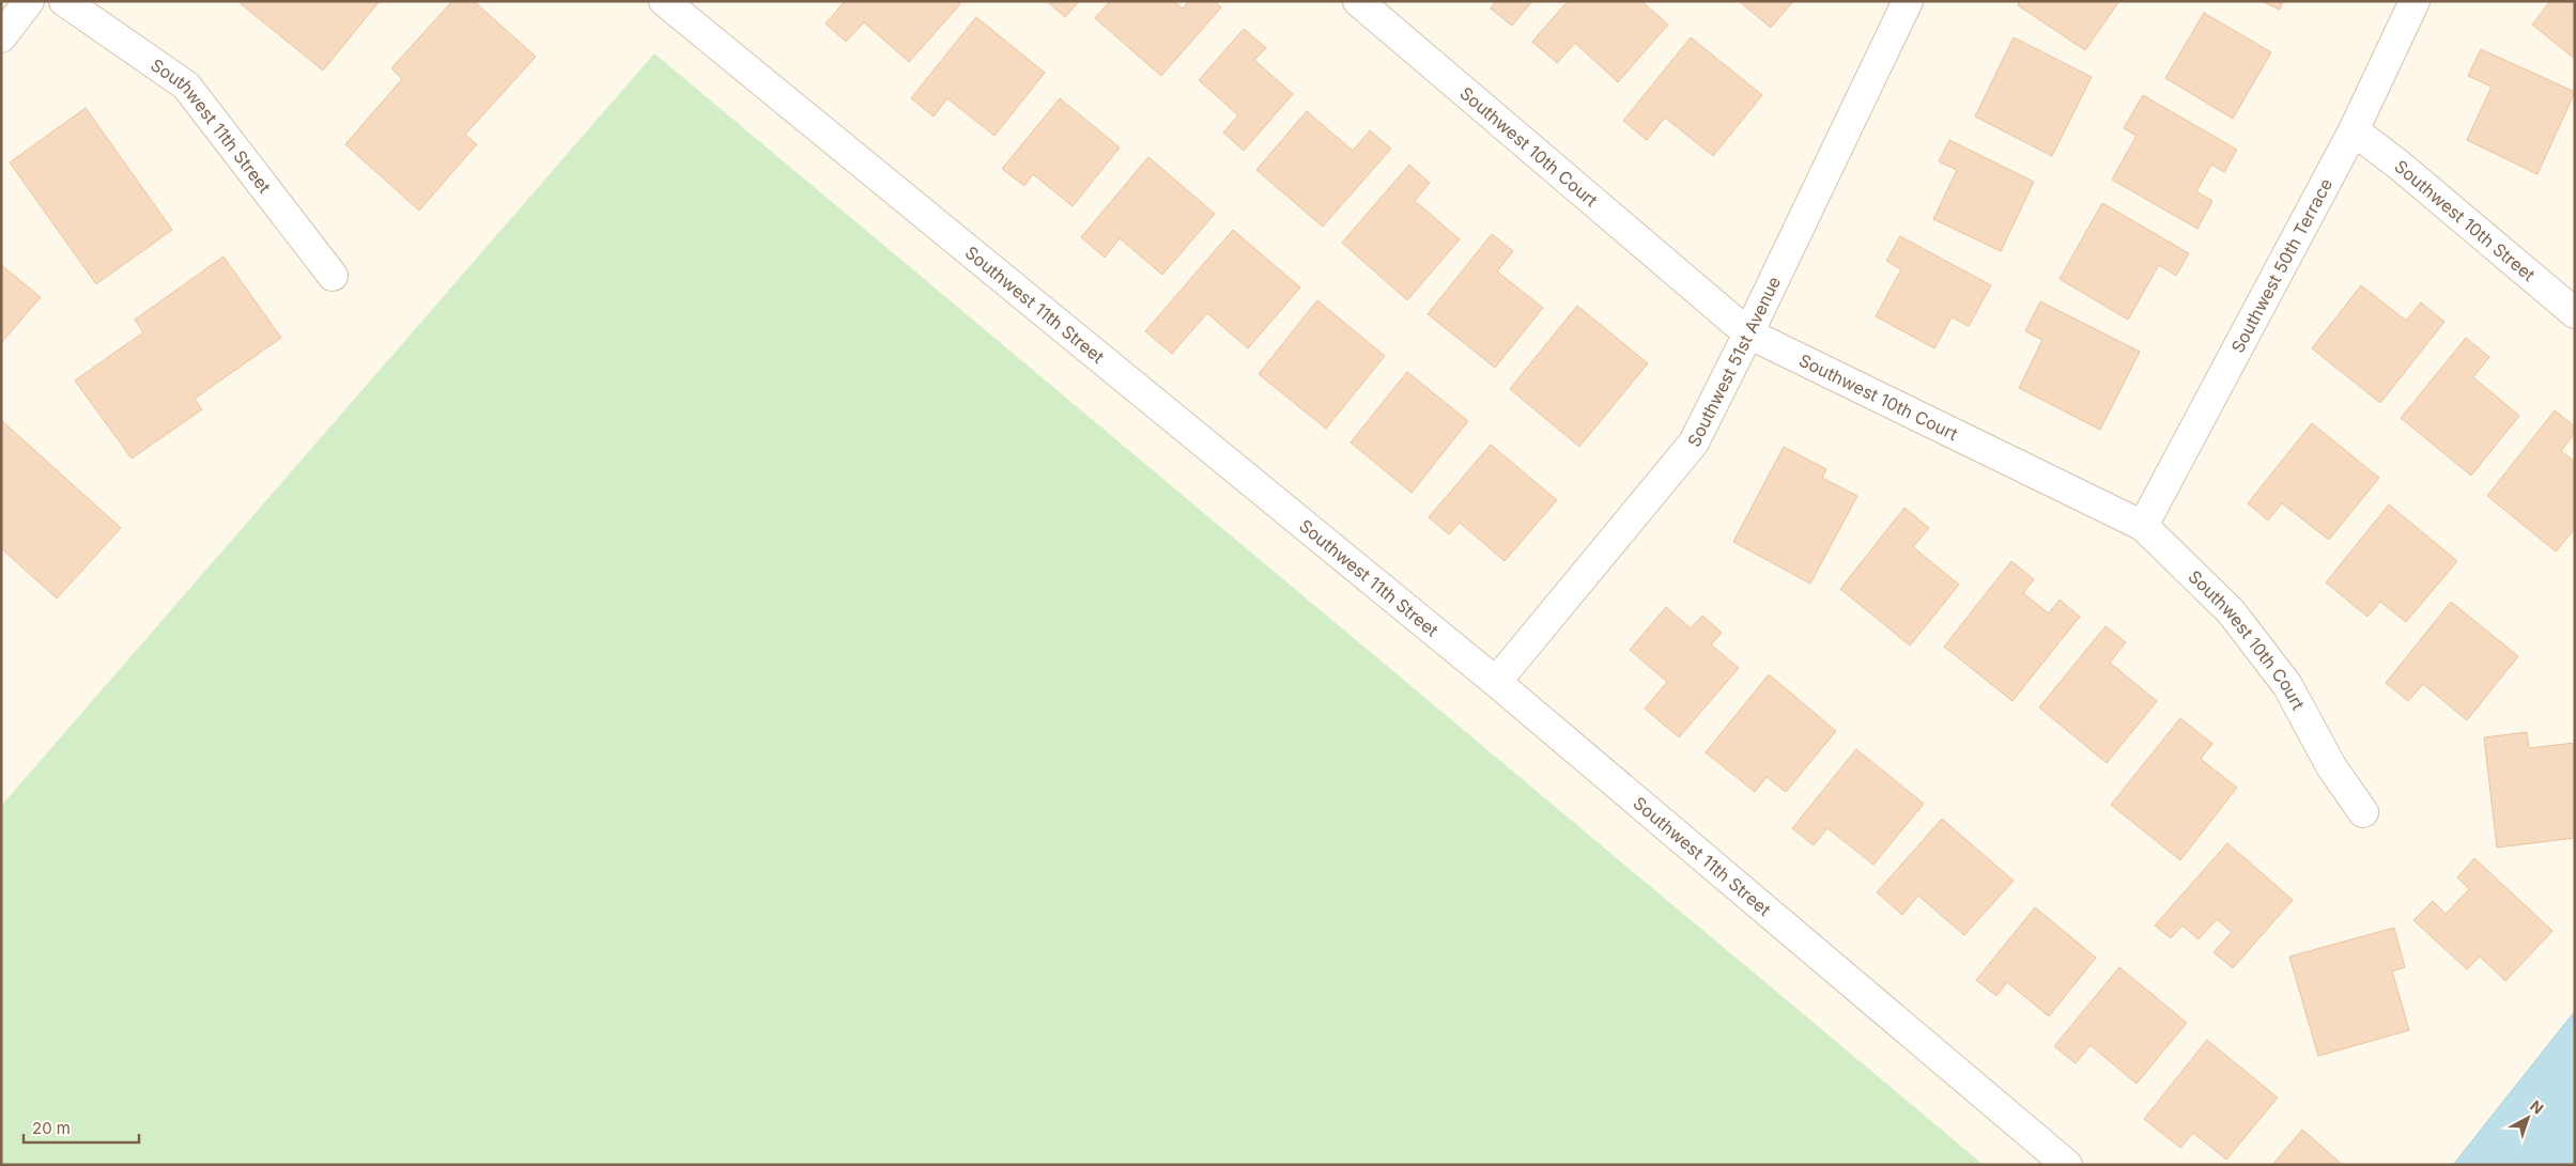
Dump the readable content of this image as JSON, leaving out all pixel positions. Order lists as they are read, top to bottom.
{
  "streets": {
    "street": [
      "Southwest 11th Street",
      "Southwest 10th Court",
      "Southwest 10th Street",
      "Southwest 50th Terrace",
      "Southwest 51st Avenue"
    ]
  },
  "crossings": [
    ["Southwest 11th Street", "Southwest 51st Avenue"],
    ["Southwest 10th Court", "Southwest 50th Terrace"],
    ["Southwest 10th Court", "Southwest 51st Avenue"],
    ["Southwest 10th Street", "Southwest 50th Terrace"]
  ],
  "scale_bar": "20 m",
  "north": "top right"
}
